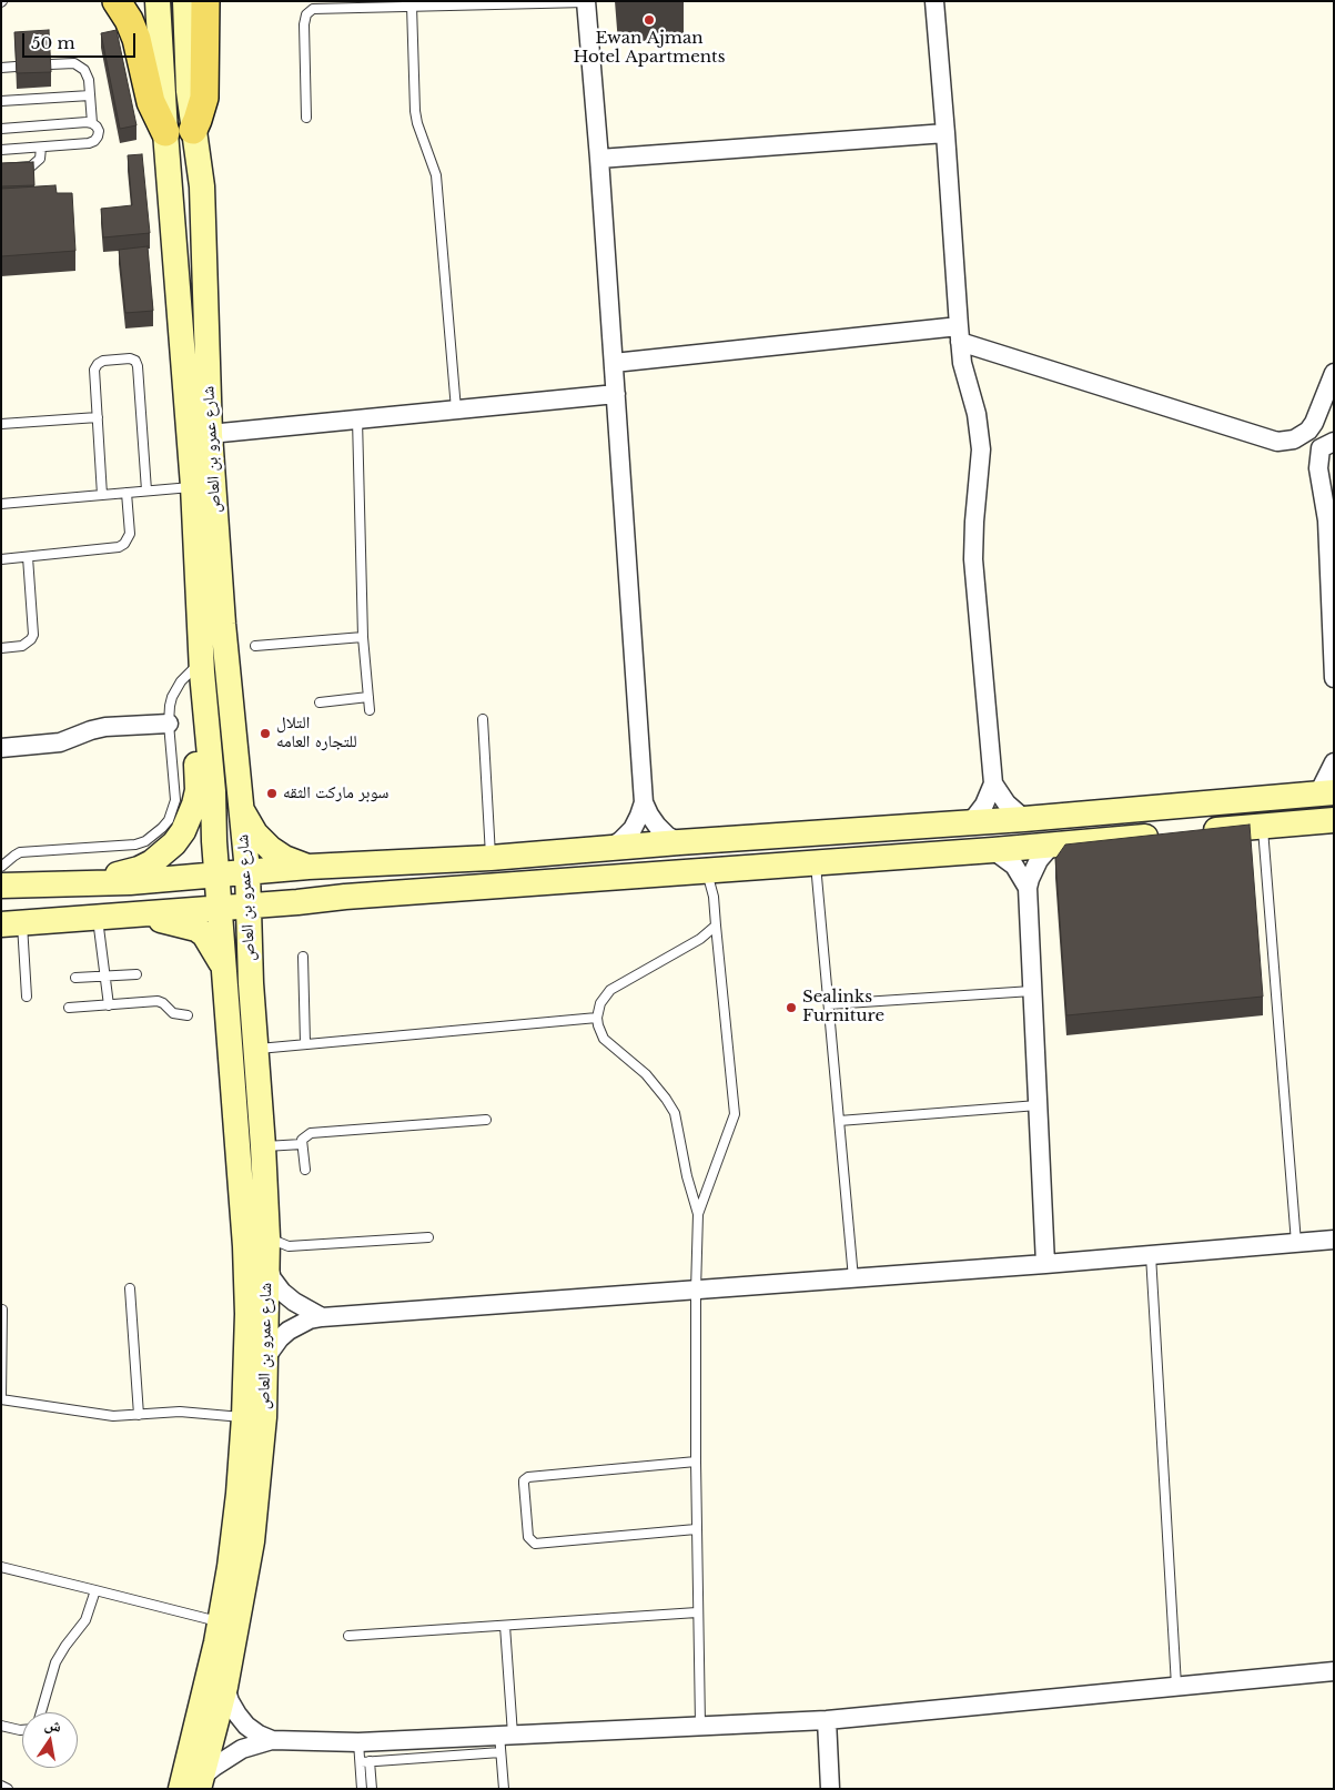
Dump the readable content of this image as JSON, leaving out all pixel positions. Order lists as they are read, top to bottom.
{
  "streets": {
    "main road": ["شارع عمرو بن العاص"]
  },
  "places": [
    "Ewan Ajman Hotel Apartments",
    "التلال للتجاره العامه",
    "سوبر ماركت الثقه",
    "Sealinks Furniture"
  ],
  "scale_bar": "50 m",
  "north": "top"
}
